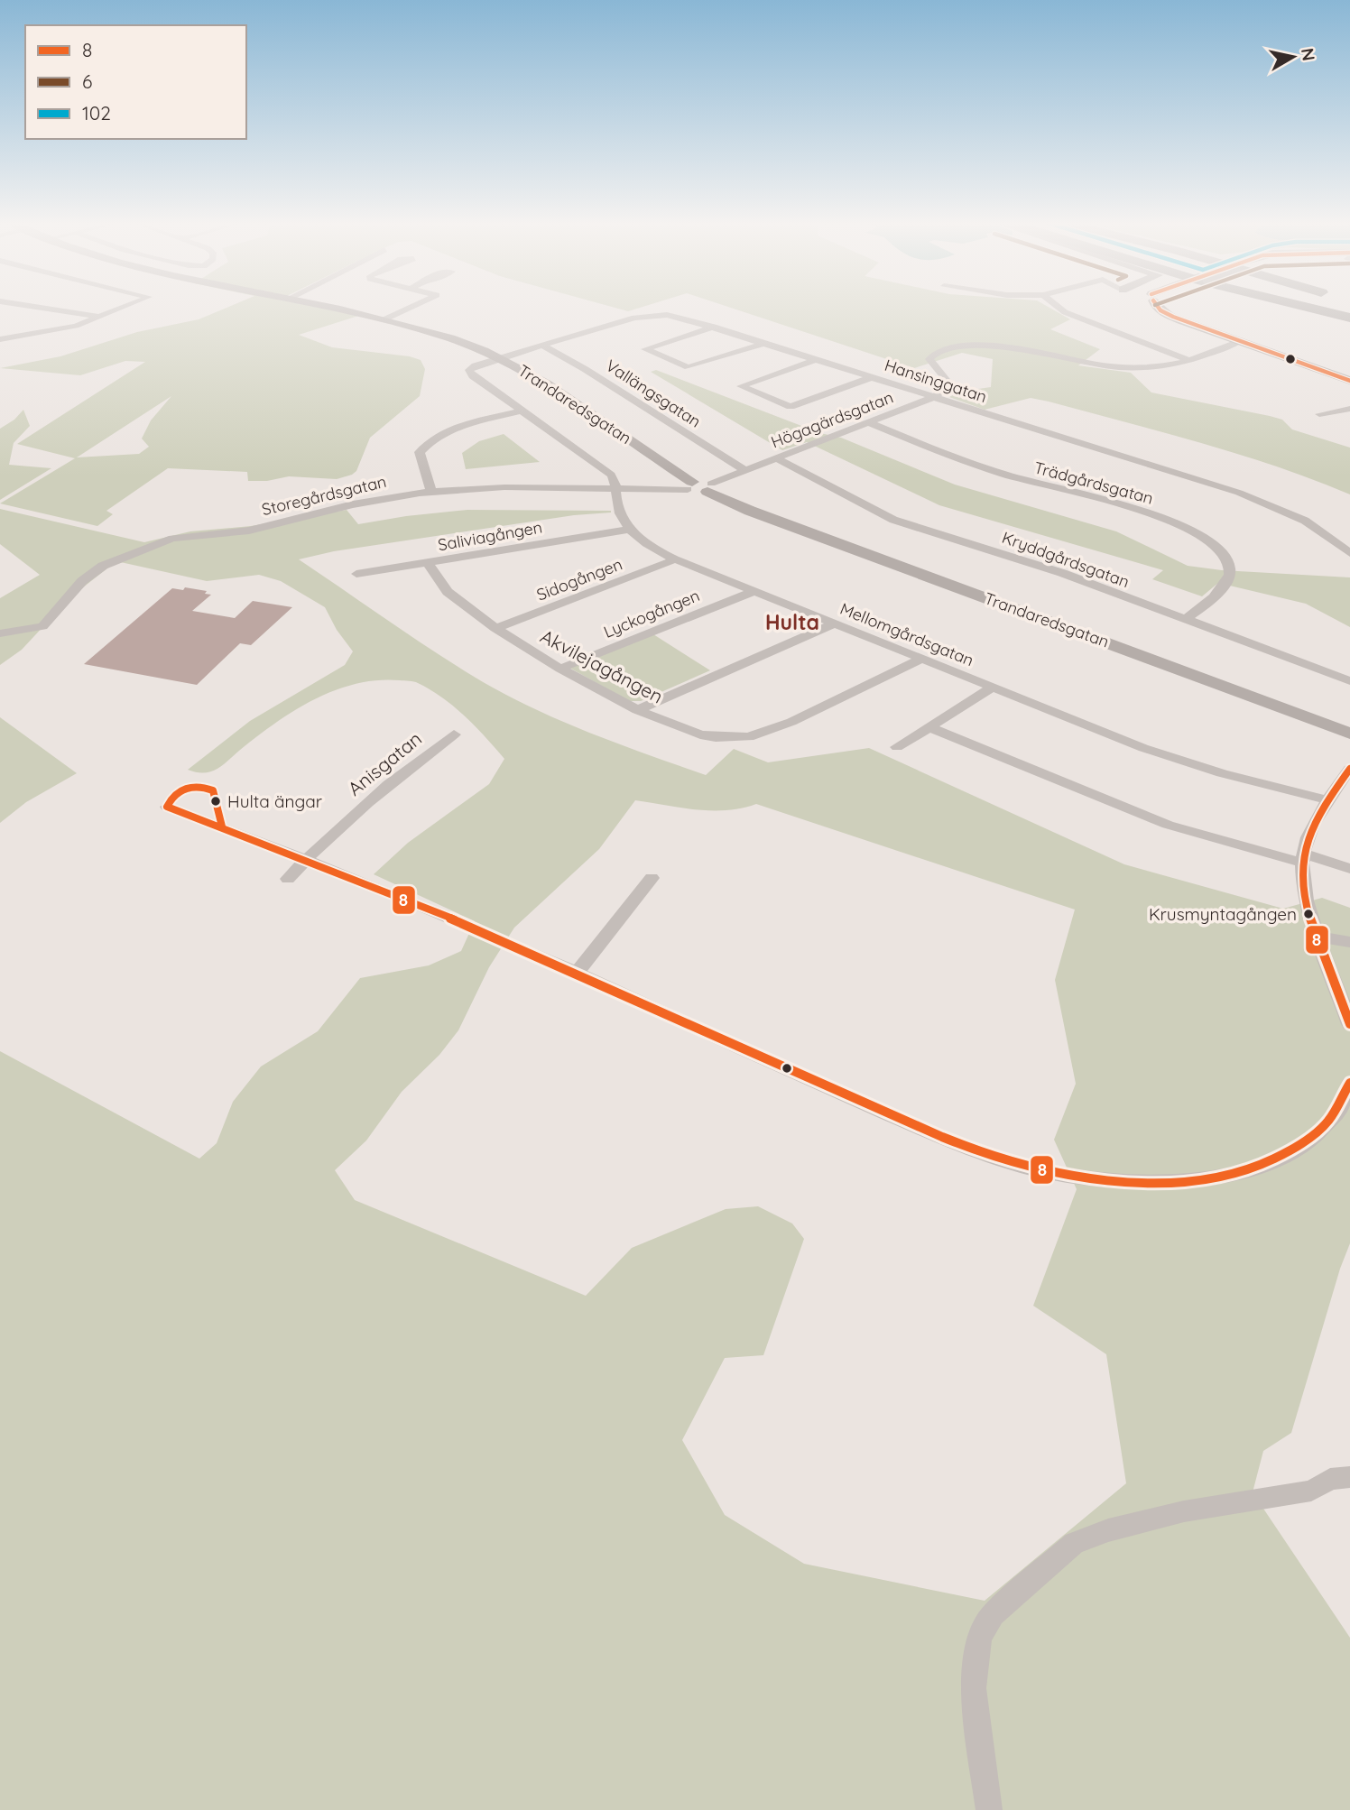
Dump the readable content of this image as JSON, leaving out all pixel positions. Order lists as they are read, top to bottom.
{
  "streets": {
    "street": [
      "Hansinggatan",
      "Vallängsgatan",
      "Trandaredsgatan",
      "Högagärdsgatan",
      "Trädgårdsgatan",
      "Storegårdsgatan",
      "Saliviagången",
      "Kryddgårdsgatan",
      "Sidogången",
      "Lyckogången",
      "Mellomgårdsgatan",
      "Akvilejagången",
      "Anisgatan"
    ]
  },
  "crossings": [
    ["Hansinggatan", "Vallängsgatan"],
    ["Hansinggatan", "Trandaredsgatan"],
    ["Hansinggatan", "Högagärdsgatan"],
    ["Vallängsgatan", "Högagärdsgatan"],
    ["Trandaredsgatan", "Högagärdsgatan"],
    ["Trandaredsgatan", "Storegårdsgatan"],
    ["Högagärdsgatan", "Trädgårdsgatan"],
    ["Högagärdsgatan", "Kryddgårdsgatan"],
    ["Trädgårdsgatan", "Kryddgårdsgatan"],
    ["Saliviagången", "Mellomgårdsgatan"],
    ["Saliviagången", "Akvilejagången"],
    ["Sidogången", "Mellomgårdsgatan"],
    ["Sidogången", "Akvilejagången"],
    ["Lyckogången", "Mellomgårdsgatan"],
    ["Lyckogången", "Akvilejagången"],
    ["Mellomgårdsgatan", "Akvilejagången"]
  ],
  "districts": ["Hulta"],
  "places": ["Hulta ängar", "Krusmyntagången"],
  "lines": ["transit line 8"],
  "legend": ["8", "6", "102"],
  "north": "right"
}
